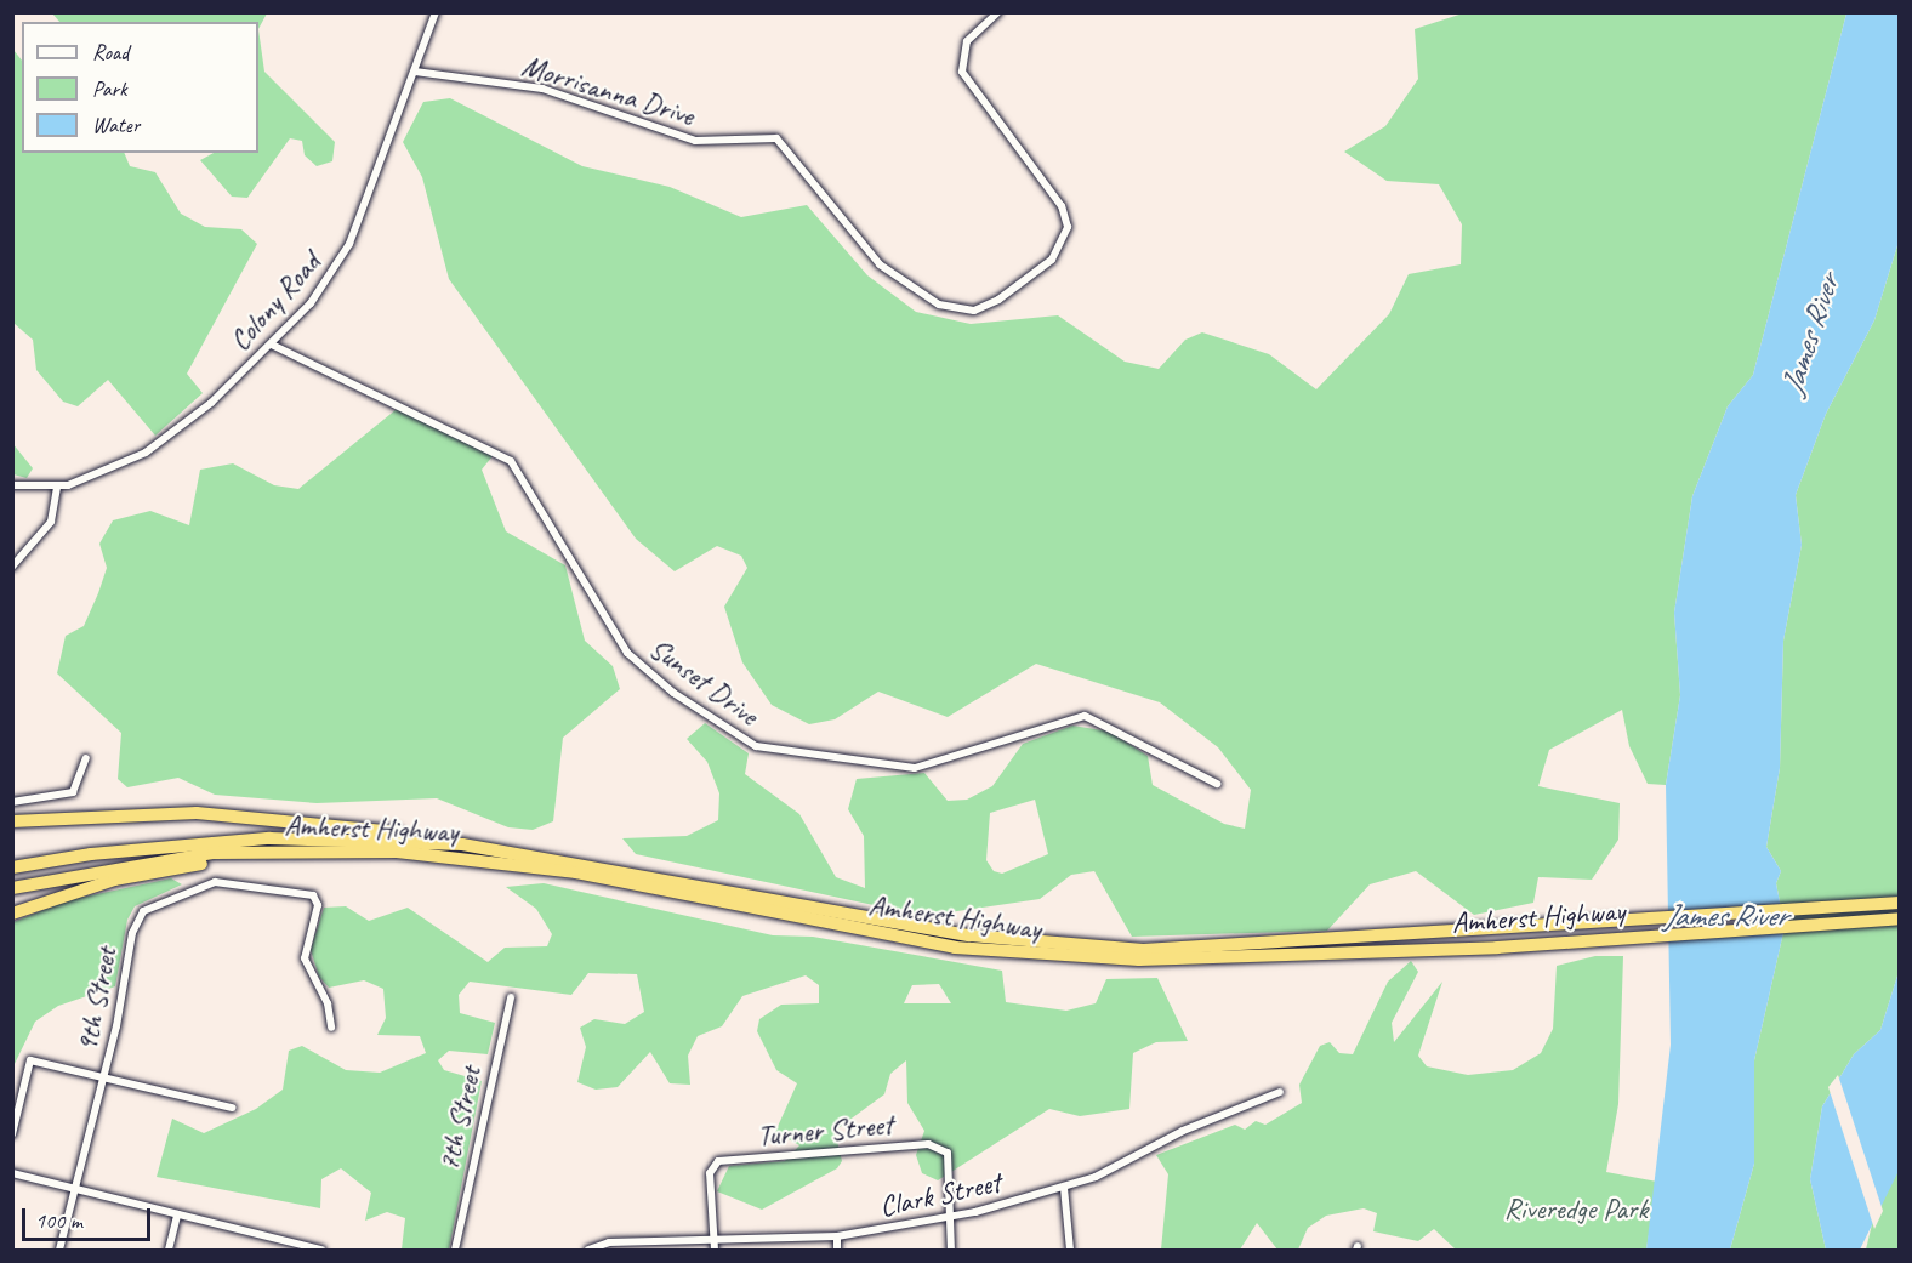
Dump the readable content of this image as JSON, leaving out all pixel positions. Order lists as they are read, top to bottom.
{
  "streets": {
    "highway": ["Amherst Highway"],
    "street": [
      "Morrisanna Drive",
      "Colony Road",
      "Sunset Drive",
      "9th Street",
      "7th Street",
      "Turner Street",
      "Clark Street"
    ]
  },
  "crossings": [
    ["Morrisanna Drive", "Colony Road"],
    ["Colony Road", "Sunset Drive"],
    ["Turner Street", "Clark Street"]
  ],
  "water": ["James River"],
  "parks": ["Riveredge Park"],
  "legend": ["Road", "Park", "Water"],
  "scale_bar": "100 m"
}
